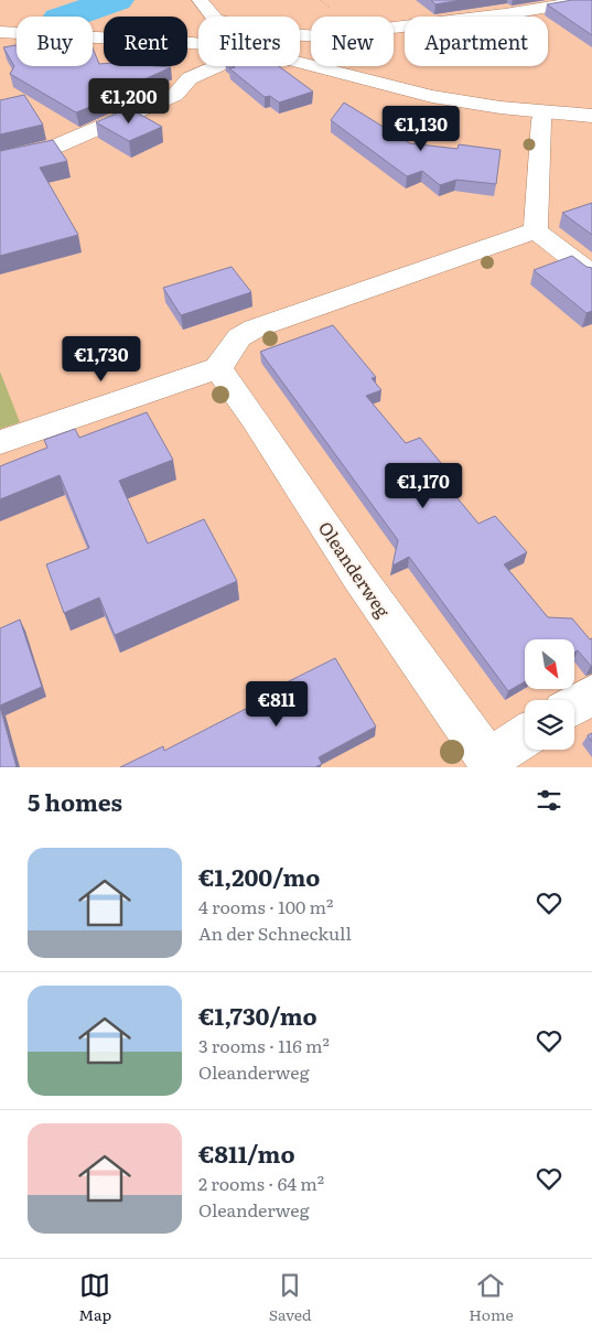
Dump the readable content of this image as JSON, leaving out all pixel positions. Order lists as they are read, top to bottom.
{
  "streets": {
    "street": ["Oleanderweg"]
  },
  "north": "bottom right",
  "page": {
    "chip": [
      "Buy",
      "Rent",
      "Filters",
      "New",
      "Apartment"
    ],
    "price": [
      "€1,200",
      "€1,130",
      "€1,730",
      "€1,170",
      "€811"
    ],
    "heading": "5 homes",
    "list": [
      {
        "name": "€1,200/mo",
        "note": "4 rooms · 100 m² · An der Schneckull"
      },
      {
        "name": "€1,730/mo",
        "note": "3 rooms · 116 m² · Oleanderweg"
      },
      {
        "name": "€811/mo",
        "note": "2 rooms · 64 m² · Oleanderweg"
      }
    ],
    "tabs": ["Map", "Saved", "Home"]
  }
}
